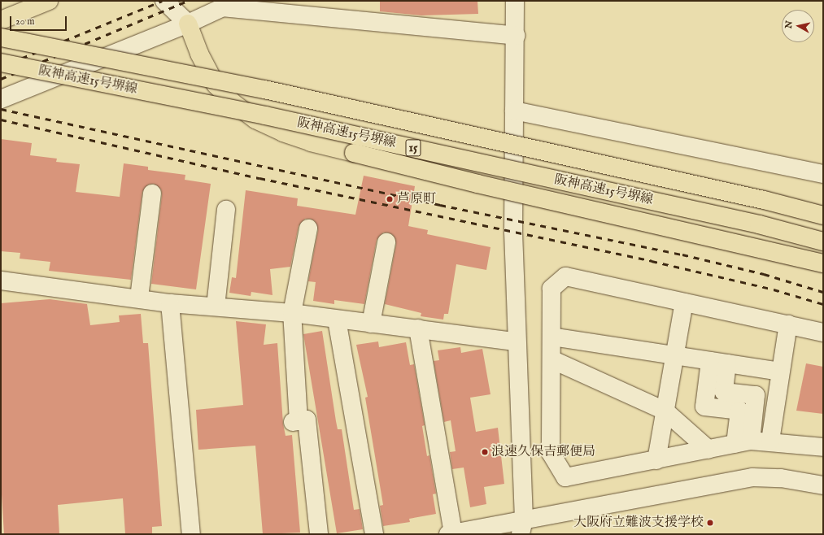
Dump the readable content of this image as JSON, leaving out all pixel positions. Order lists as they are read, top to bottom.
{
  "streets": {
    "main road": ["阪神高速15号堺線", "15"]
  },
  "places": ["芦原町", "浪速久保吉郵便局", "大阪府立難波支援学校"],
  "scale_bar": "20 m",
  "north": "left"
}
